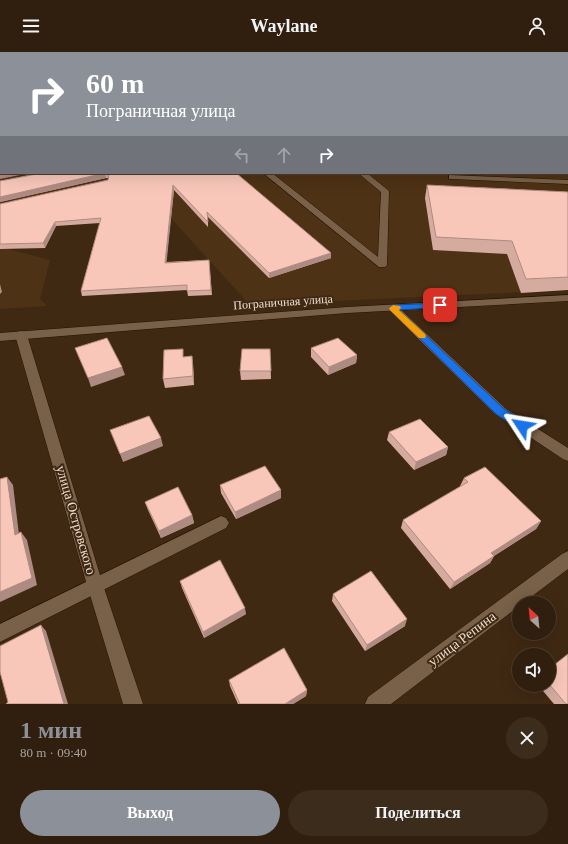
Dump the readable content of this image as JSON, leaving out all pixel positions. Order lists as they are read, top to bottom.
{
  "streets": {
    "street": ["Пограничная улица", "улица Островского", "улица Репина"]
  },
  "crossings": [
    ["Пограничная улица", "улица Островского"]
  ],
  "north": "top left",
  "page": {
    "header": "Waylane",
    "turn": ["60 m", "Пограничная улица"],
    "heading": ["1 мин", "80 m · 09:40"],
    "buttons": ["Выход", "Поделиться"]
  }
}
